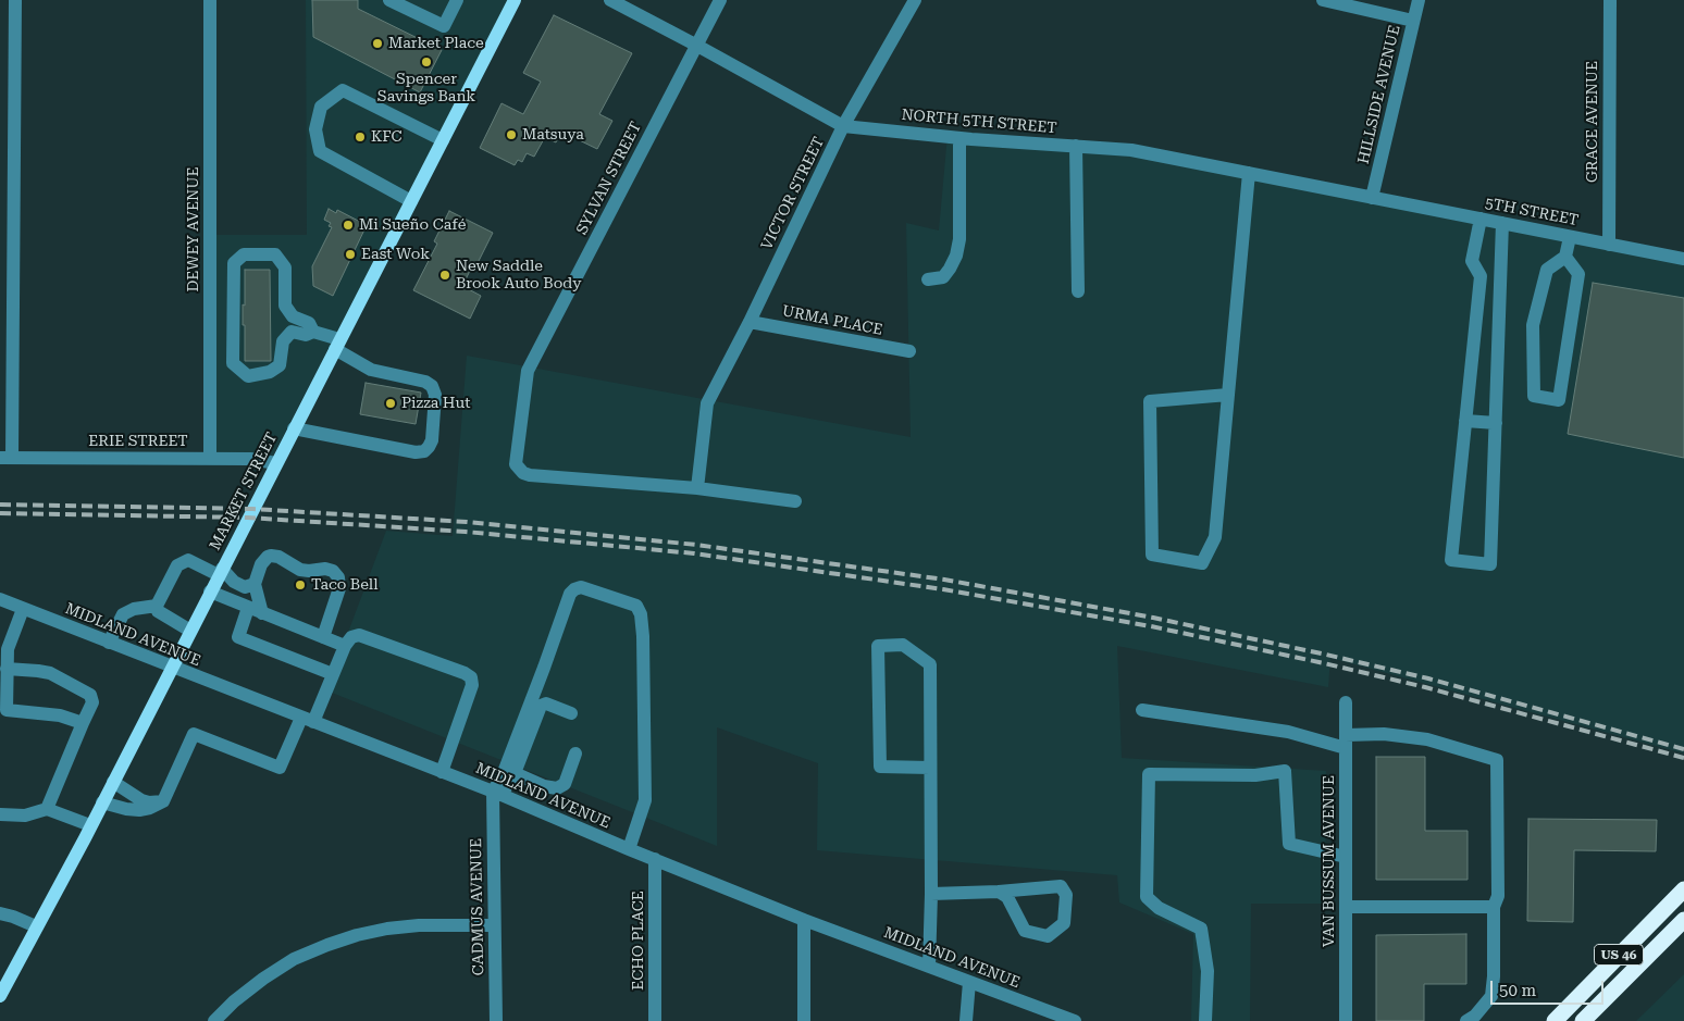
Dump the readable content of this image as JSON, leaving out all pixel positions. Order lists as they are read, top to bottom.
{
  "streets": {
    "highway": ["US 46"],
    "main road": ["MARKET STREET"],
    "street": [
      "HILLSIDE AVENUE",
      "NORTH 5TH STREET",
      "GRACE AVENUE",
      "SYLVAN STREET",
      "VICTOR STREET",
      "5TH STREET",
      "DEWEY AVENUE",
      "URMA PLACE",
      "ERIE STREET",
      "MIDLAND AVENUE",
      "VAN BUSSUM AVENUE",
      "CADMUS AVENUE",
      "ECHO PLACE"
    ]
  },
  "crossings": [
    ["HILLSIDE AVENUE", "NORTH 5TH STREET"],
    ["HILLSIDE AVENUE", "5TH STREET"],
    ["NORTH 5TH STREET", "SYLVAN STREET"],
    ["NORTH 5TH STREET", "VICTOR STREET"],
    ["NORTH 5TH STREET", "5TH STREET"],
    ["GRACE AVENUE", "5TH STREET"],
    ["SYLVAN STREET", "VICTOR STREET"],
    ["VICTOR STREET", "URMA PLACE"],
    ["DEWEY AVENUE", "ERIE STREET"],
    ["ERIE STREET", "MARKET STREET"],
    ["MARKET STREET", "MIDLAND AVENUE"],
    ["MIDLAND AVENUE", "CADMUS AVENUE"],
    ["MIDLAND AVENUE", "ECHO PLACE"]
  ],
  "places": [
    "Market Place",
    "Spencer Savings Bank",
    "Matsuya",
    "KFC",
    "Mi Sueño Café",
    "East Wok",
    "New Saddle Brook Auto Body",
    "Pizza Hut",
    "Taco Bell"
  ],
  "scale_bar": "50 m"
}
